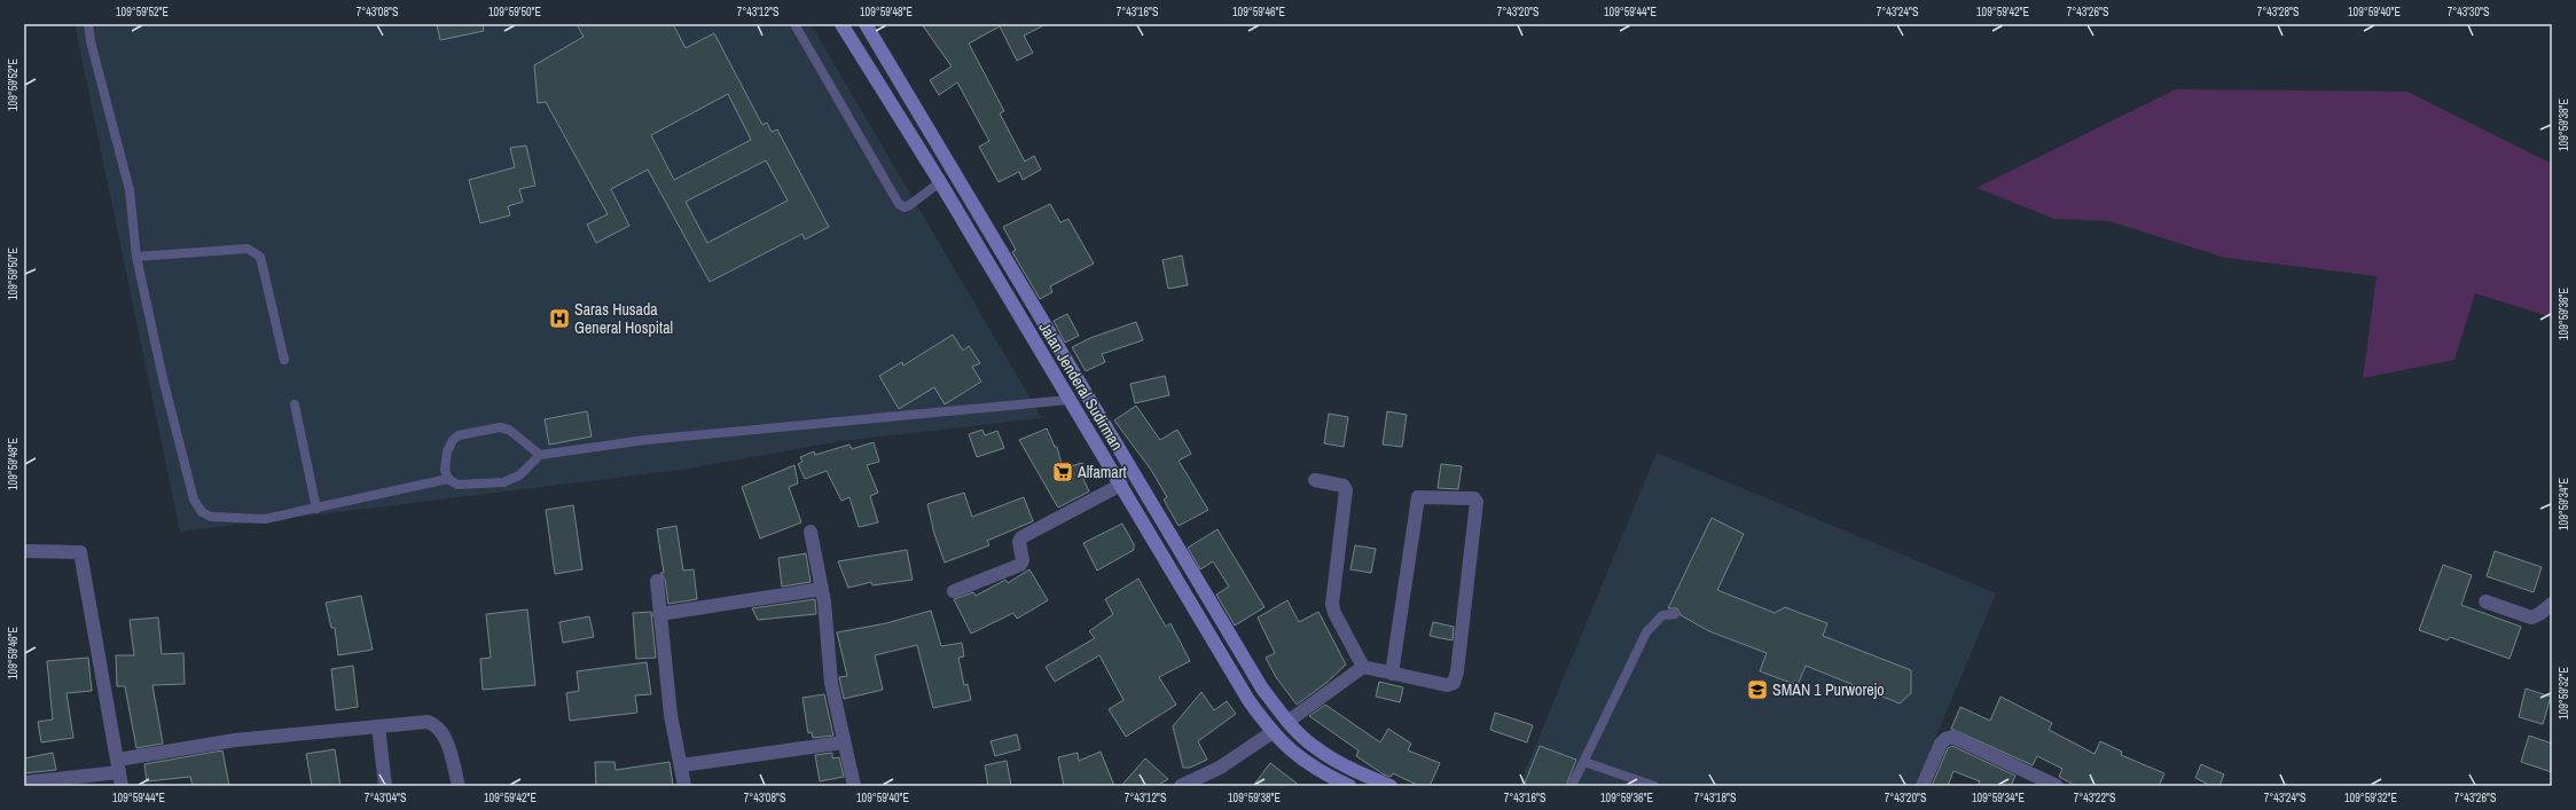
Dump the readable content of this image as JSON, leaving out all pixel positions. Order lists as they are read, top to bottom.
{
  "streets": {
    "main road": ["Jalan Jenderal Sudirman"]
  },
  "places": {
    "hospital": ["Saras Husada General Hospital"],
    "supermarket": ["Alfamart"],
    "school or university": ["SMAN 1 Purworejo"]
  },
  "coordinates": [
    "109°59'52\"E",
    "7°43'08\"S",
    "109°59'50\"E",
    "7°43'12\"S",
    "109°59'48\"E",
    "7°43'16\"S",
    "109°59'46\"E",
    "7°43'20\"S",
    "109°59'44\"E",
    "7°43'24\"S",
    "109°59'42\"E",
    "7°43'26\"S",
    "7°43'28\"S",
    "109°59'40\"E",
    "7°43'30\"S",
    "109°59'38\"E",
    "109°59'36\"E",
    "109°59'34\"E",
    "109°59'32\"E",
    "7°43'04\"S",
    "7°43'18\"S",
    "7°43'22\"S"
  ]
}
